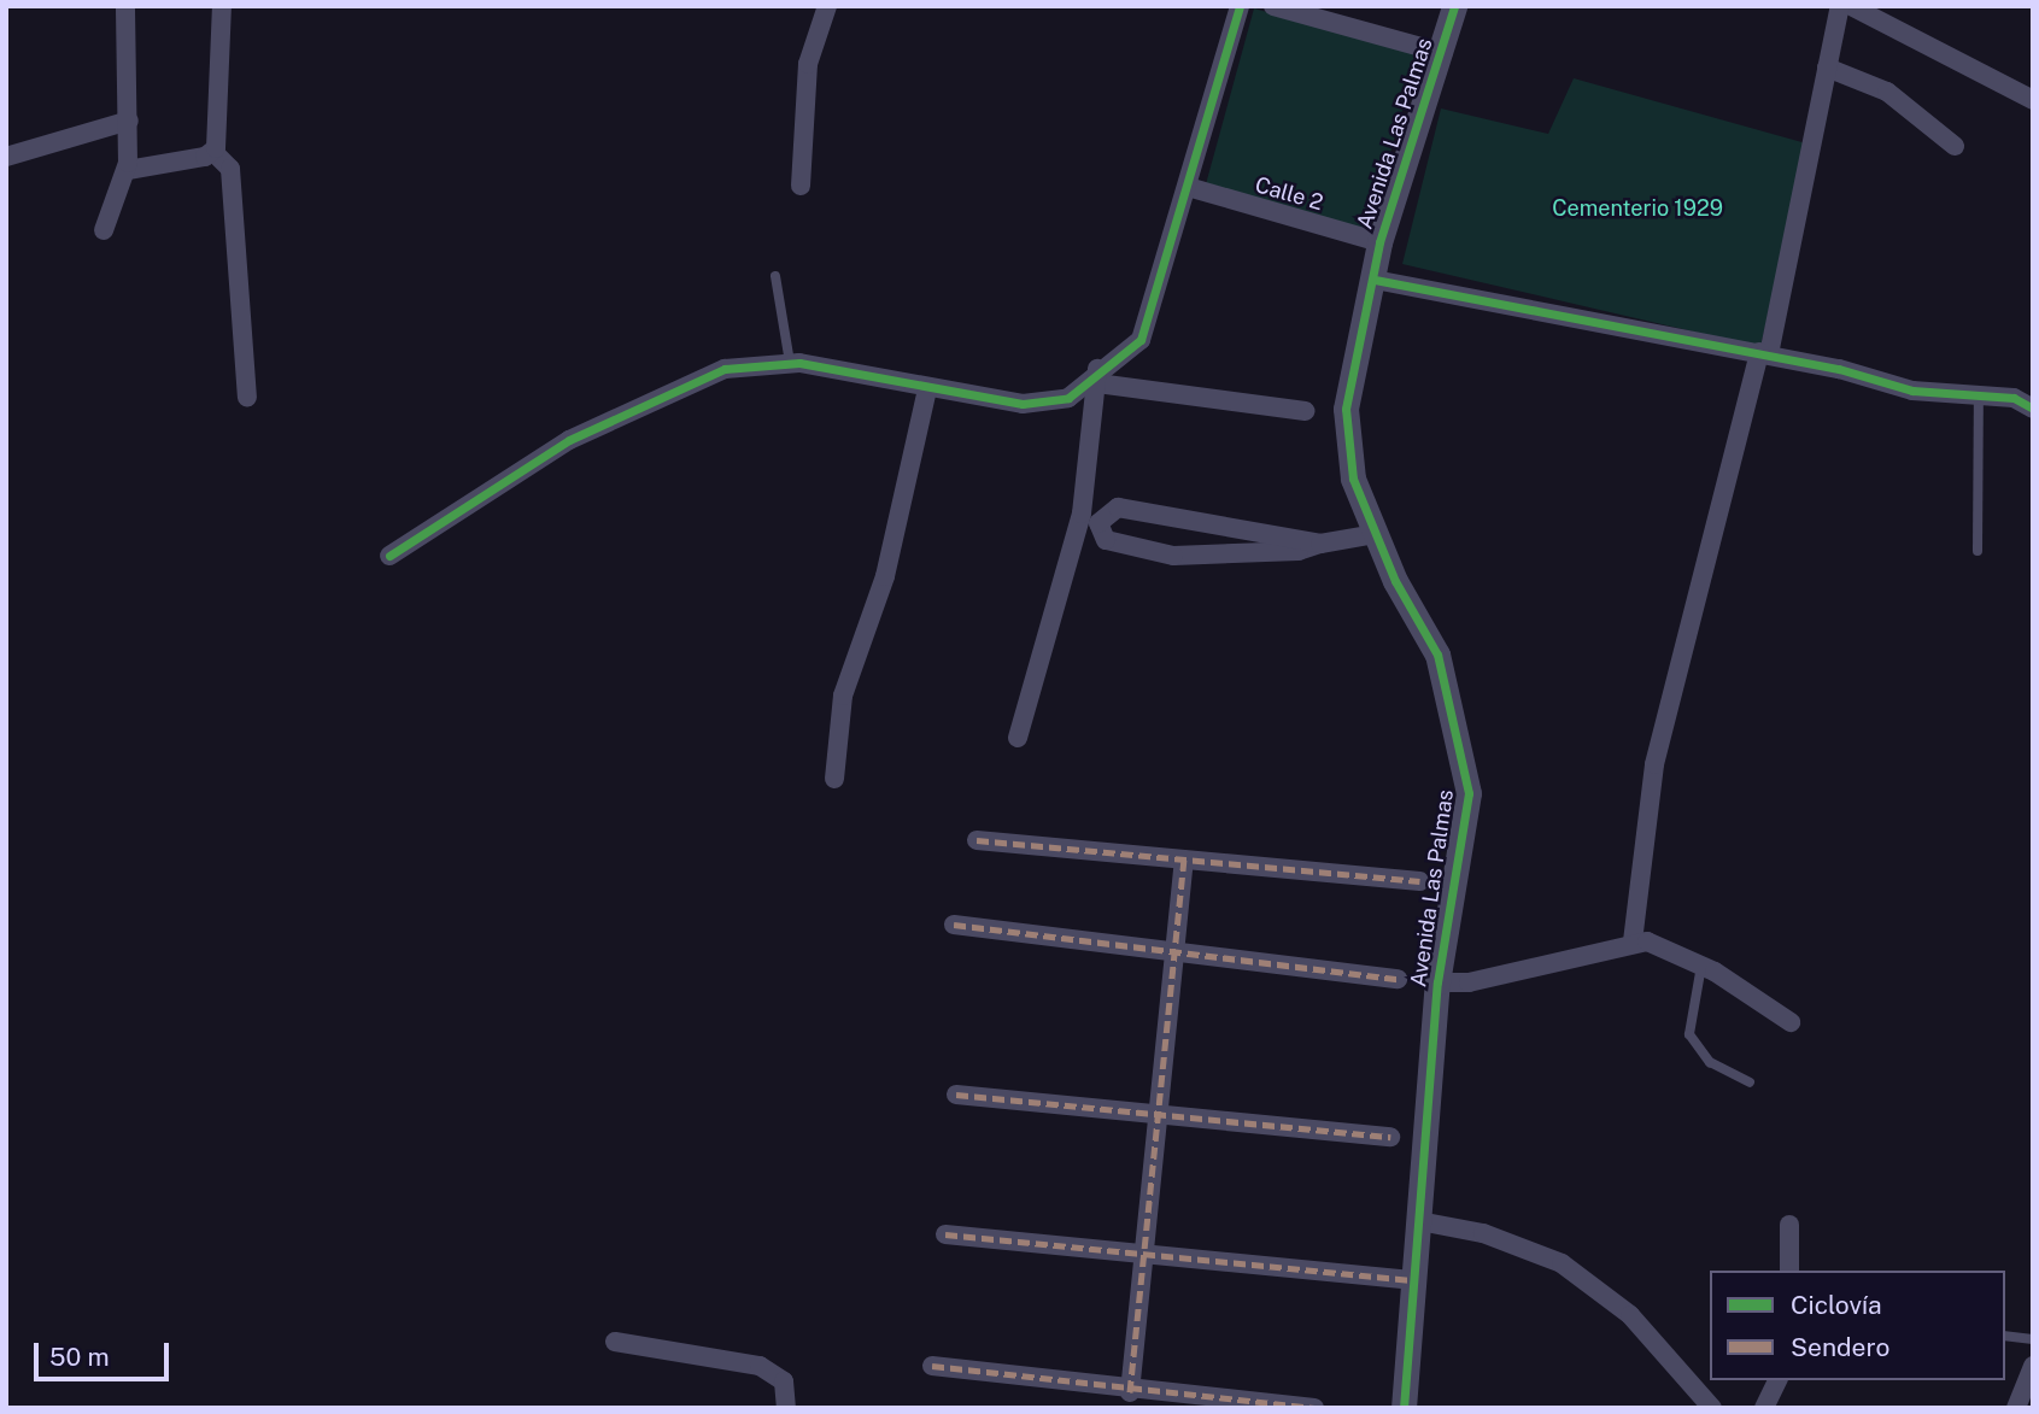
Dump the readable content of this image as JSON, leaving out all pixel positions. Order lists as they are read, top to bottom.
{
  "streets": {
    "street": ["Avenida Las Palmas", "Calle 2"]
  },
  "crossings": [
    ["Avenida Las Palmas", "Calle 2"]
  ],
  "parks": ["Cementerio 1929"],
  "legend": ["Ciclovía", "Sendero"],
  "scale_bar": "50 m"
}
